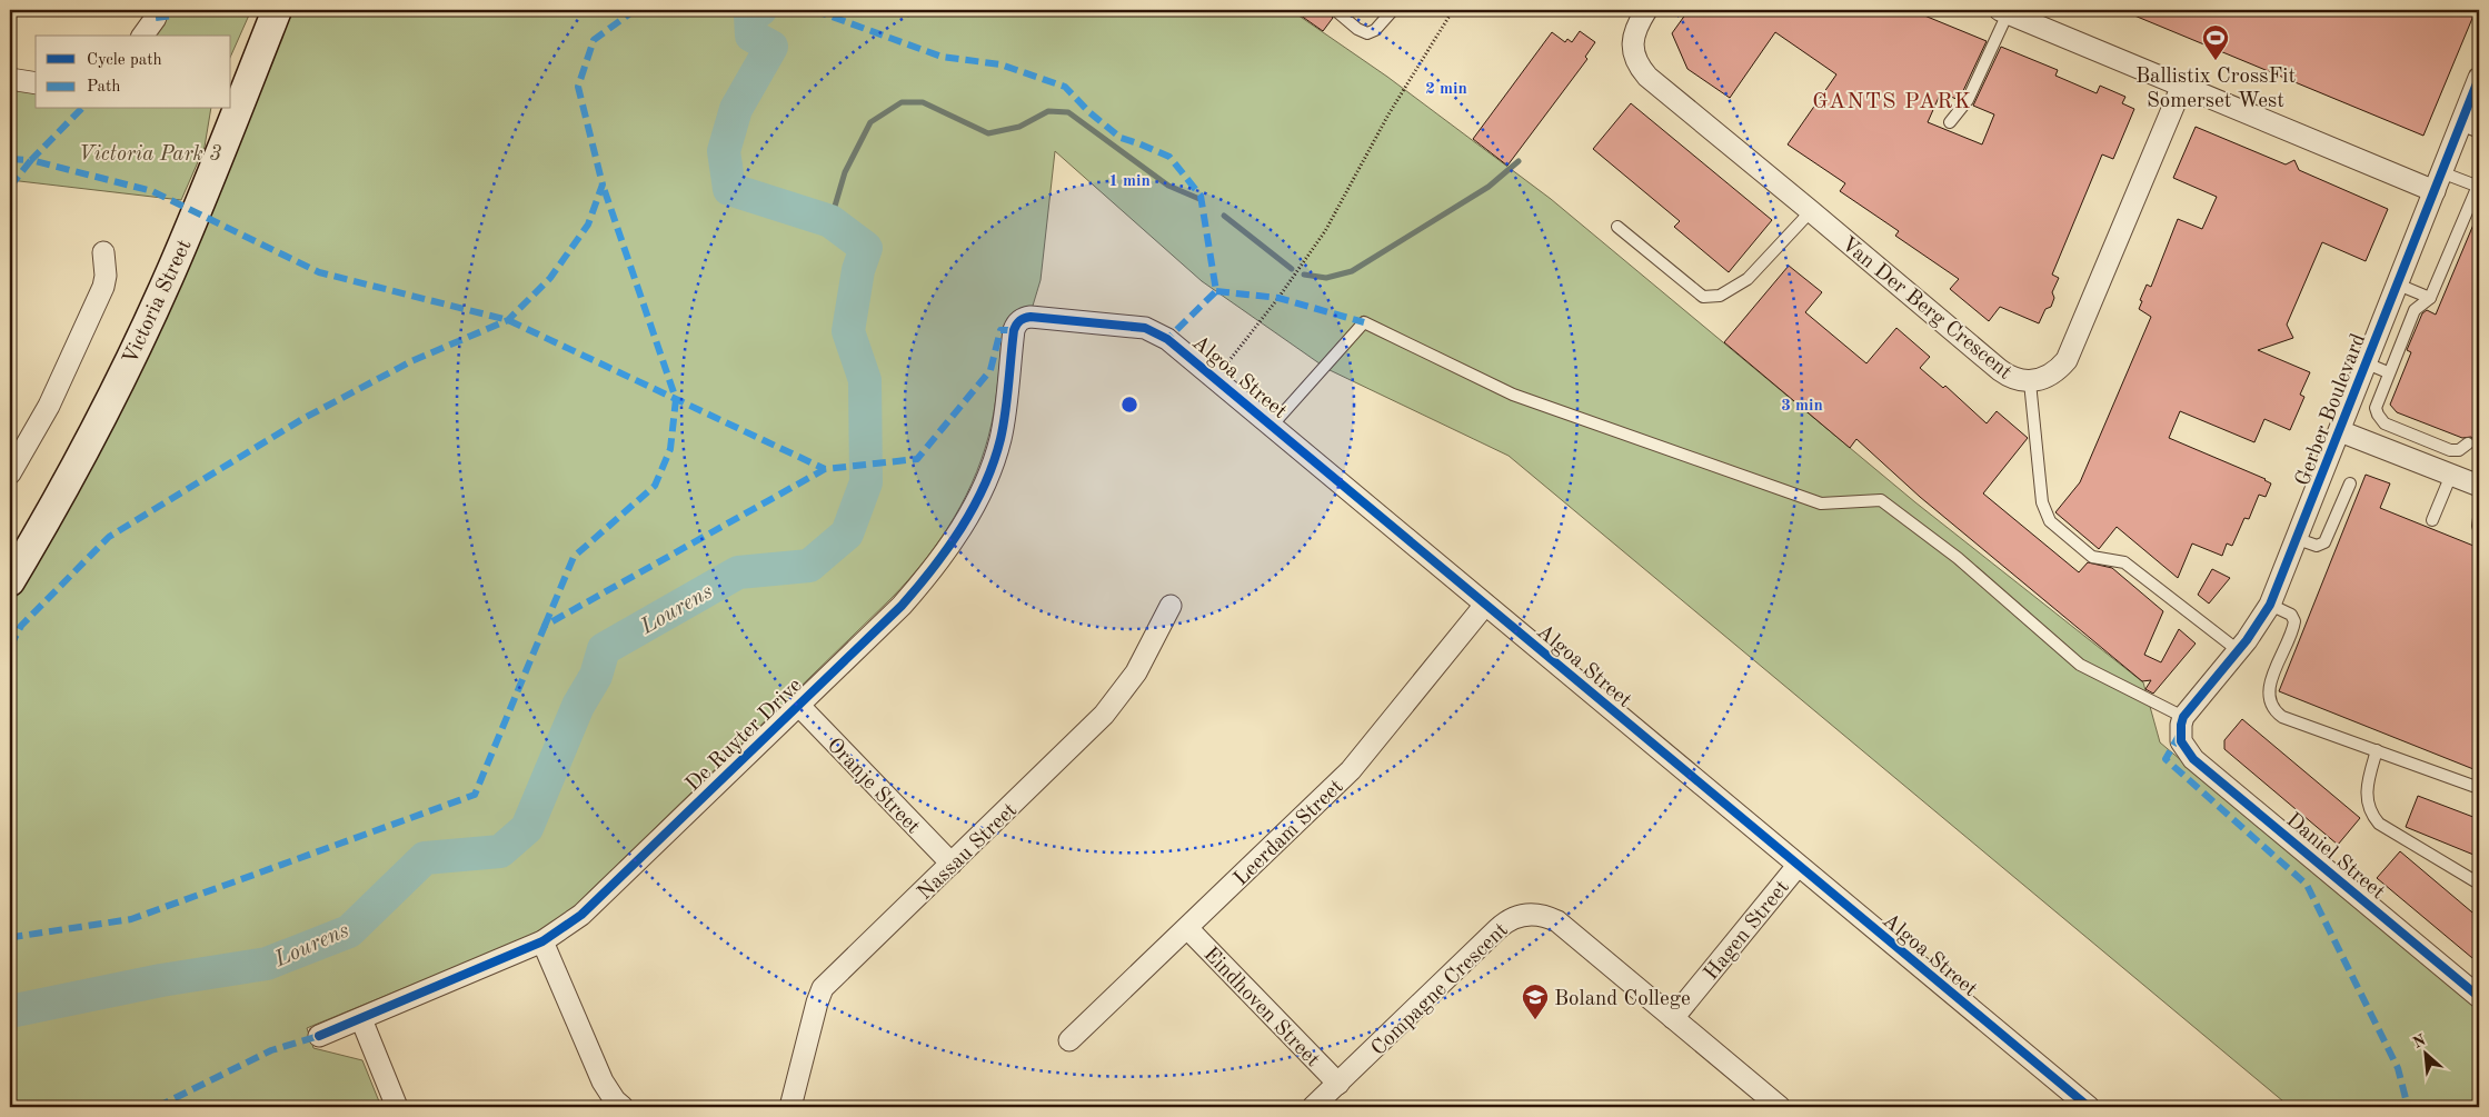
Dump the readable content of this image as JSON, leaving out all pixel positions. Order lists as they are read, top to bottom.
{
  "streets": {
    "main road": ["Victoria Street"],
    "street": [
      "Van Der Berg Crescent",
      "Algoa Street",
      "Gerber Boulevard",
      "De Ruyter Drive",
      "Oranje Street",
      "Leerdam Street",
      "Nassau Street",
      "Daniel Street",
      "Hagen Street",
      "Compagne Crescent",
      "Eindhoven Street"
    ]
  },
  "crossings": [
    ["Algoa Street", "De Ruyter Drive"],
    ["Algoa Street", "Leerdam Street"],
    ["Algoa Street", "Hagen Street"],
    ["Gerber Boulevard", "Daniel Street"],
    ["De Ruyter Drive", "Oranje Street"],
    ["Oranje Street", "Nassau Street"],
    ["Leerdam Street", "Eindhoven Street"],
    ["Hagen Street", "Compagne Crescent"],
    ["Compagne Crescent", "Eindhoven Street"]
  ],
  "districts": ["GANTS PARK"],
  "water": ["Lourens"],
  "parks": ["Victoria Park 3"],
  "places": {
    "sports": ["Ballistix CrossFit Somerset West"],
    "school or university": ["Boland College"]
  },
  "legend": ["Cycle path", "Path"],
  "north": "top left",
  "rings": ["2 min", "1 min", "3 min"]
}
